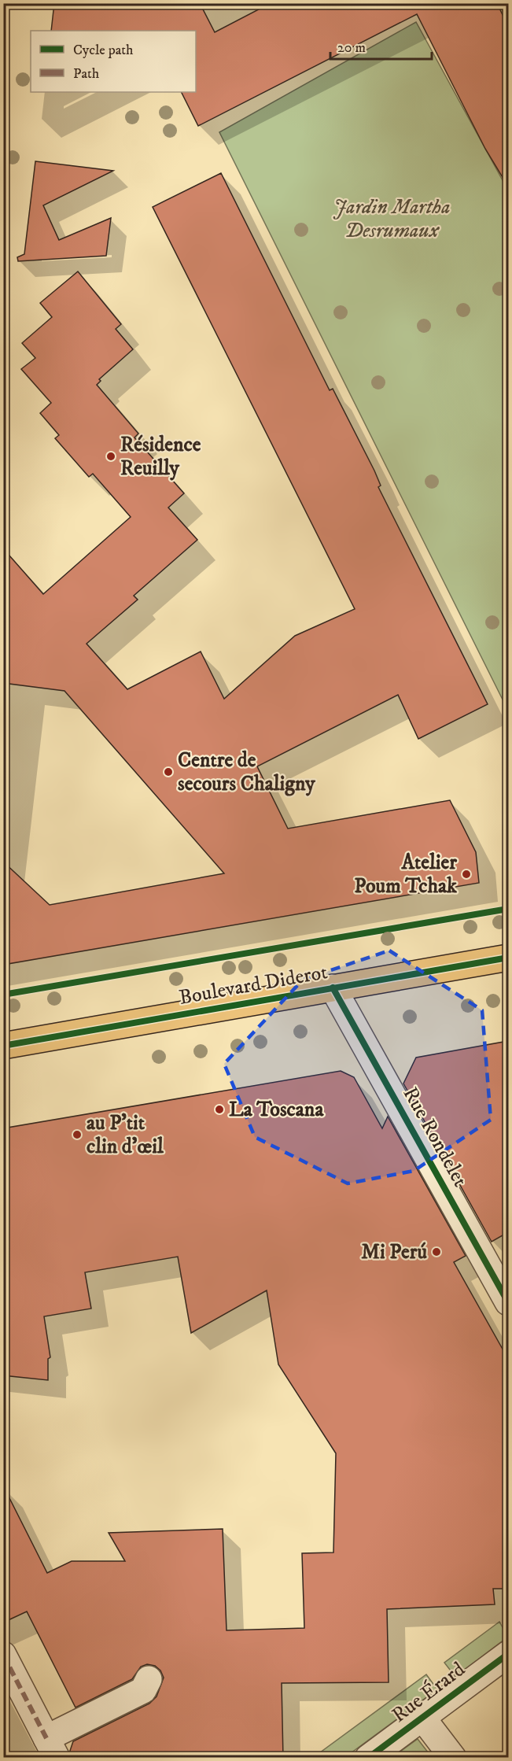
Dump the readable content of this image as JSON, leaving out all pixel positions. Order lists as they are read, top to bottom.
{
  "streets": {
    "main road": ["Boulevard Diderot"],
    "street": ["Rue Rondelet", "Rue Érard"]
  },
  "crossings": [
    ["Boulevard Diderot", "Rue Rondelet"]
  ],
  "parks": ["Jardin Martha Desrumaux"],
  "places": [
    "Résidence Reuilly",
    "Centre de secours Chaligny",
    "Atelier Poum Tchak",
    "La Toscana",
    "au P'tit clin d'œil",
    "Mi Perú"
  ],
  "legend": ["Cycle path", "Path"],
  "scale_bar": "20 m"
}
